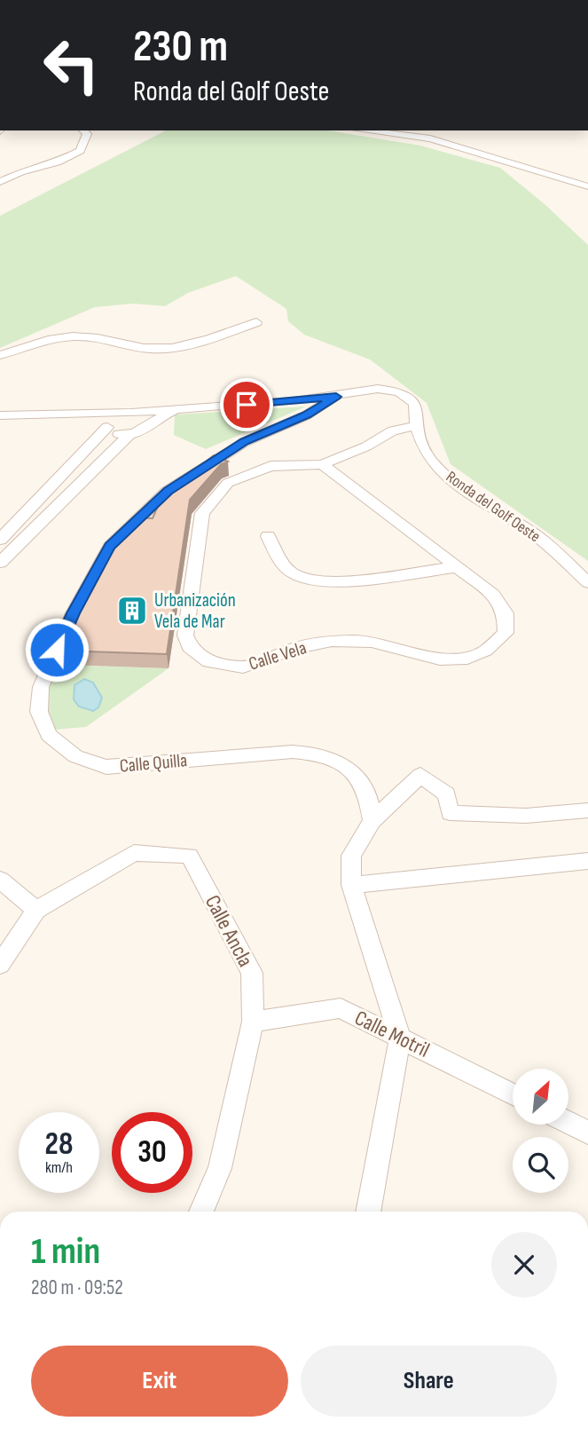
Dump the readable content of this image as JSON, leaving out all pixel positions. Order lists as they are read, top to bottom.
{
  "streets": {
    "street": [
      "Ronda del Golf Oeste",
      "Calle Vela",
      "Calle Quilla",
      "Calle Ancla",
      "Calle Motril"
    ]
  },
  "crossings": [
    ["Ronda del Golf Oeste", "Calle Vela"],
    ["Ronda del Golf Oeste", "Calle Quilla"],
    ["Calle Ancla", "Calle Motril"]
  ],
  "places": {
    "building": ["Urbanización Vela de Mar"]
  },
  "north": "top right",
  "page": {
    "turn": ["230 m", "Ronda del Golf Oeste"],
    "speed": "28 km/h",
    "limit": "30",
    "heading": ["1 min", "280 m · 09:52"],
    "buttons": ["Exit", "Share"]
  }
}
